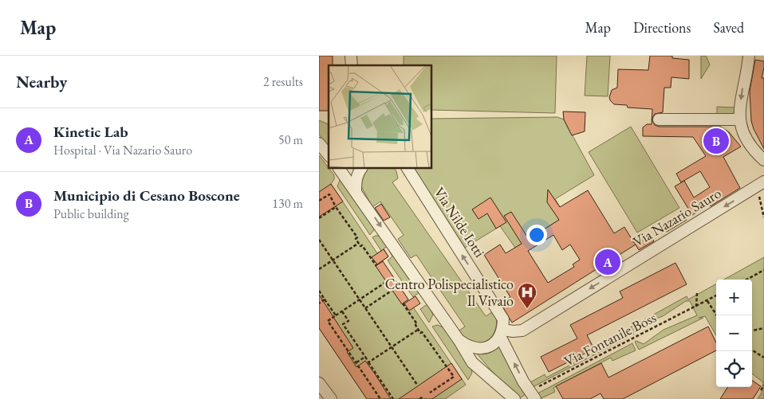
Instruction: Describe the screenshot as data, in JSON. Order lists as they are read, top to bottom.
{
  "streets": {
    "street": ["Via Nazario Sauro", "Via Nilde Iotti"],
    "path": ["Via Fontanile Boss"]
  },
  "crossings": [
    ["Via Nazario Sauro", "Via Nilde Iotti"],
    ["Via Nilde Iotti", "Via Fontanile Boss"]
  ],
  "one_way": ["Via Nazario Sauro"],
  "places": {
    "hospital": ["Centro Polispecialistico Il Vivaio"]
  },
  "page": {
    "header": "Map",
    "nav": ["Map", "Directions", "Saved"],
    "heading": ["Nearby", "2 results"],
    "list": [
      {
        "mark": "A",
        "name": "Kinetic Lab",
        "note": "Hospital · Via Nazario Sauro",
        "value": "50 m"
      },
      {
        "mark": "B",
        "name": "Municipio di Cesano Boscone",
        "note": "Public building",
        "value": "130 m"
      }
    ],
    "pins": ["B", "A"],
    "map_buttons": ["+", "−"]
  }
}
